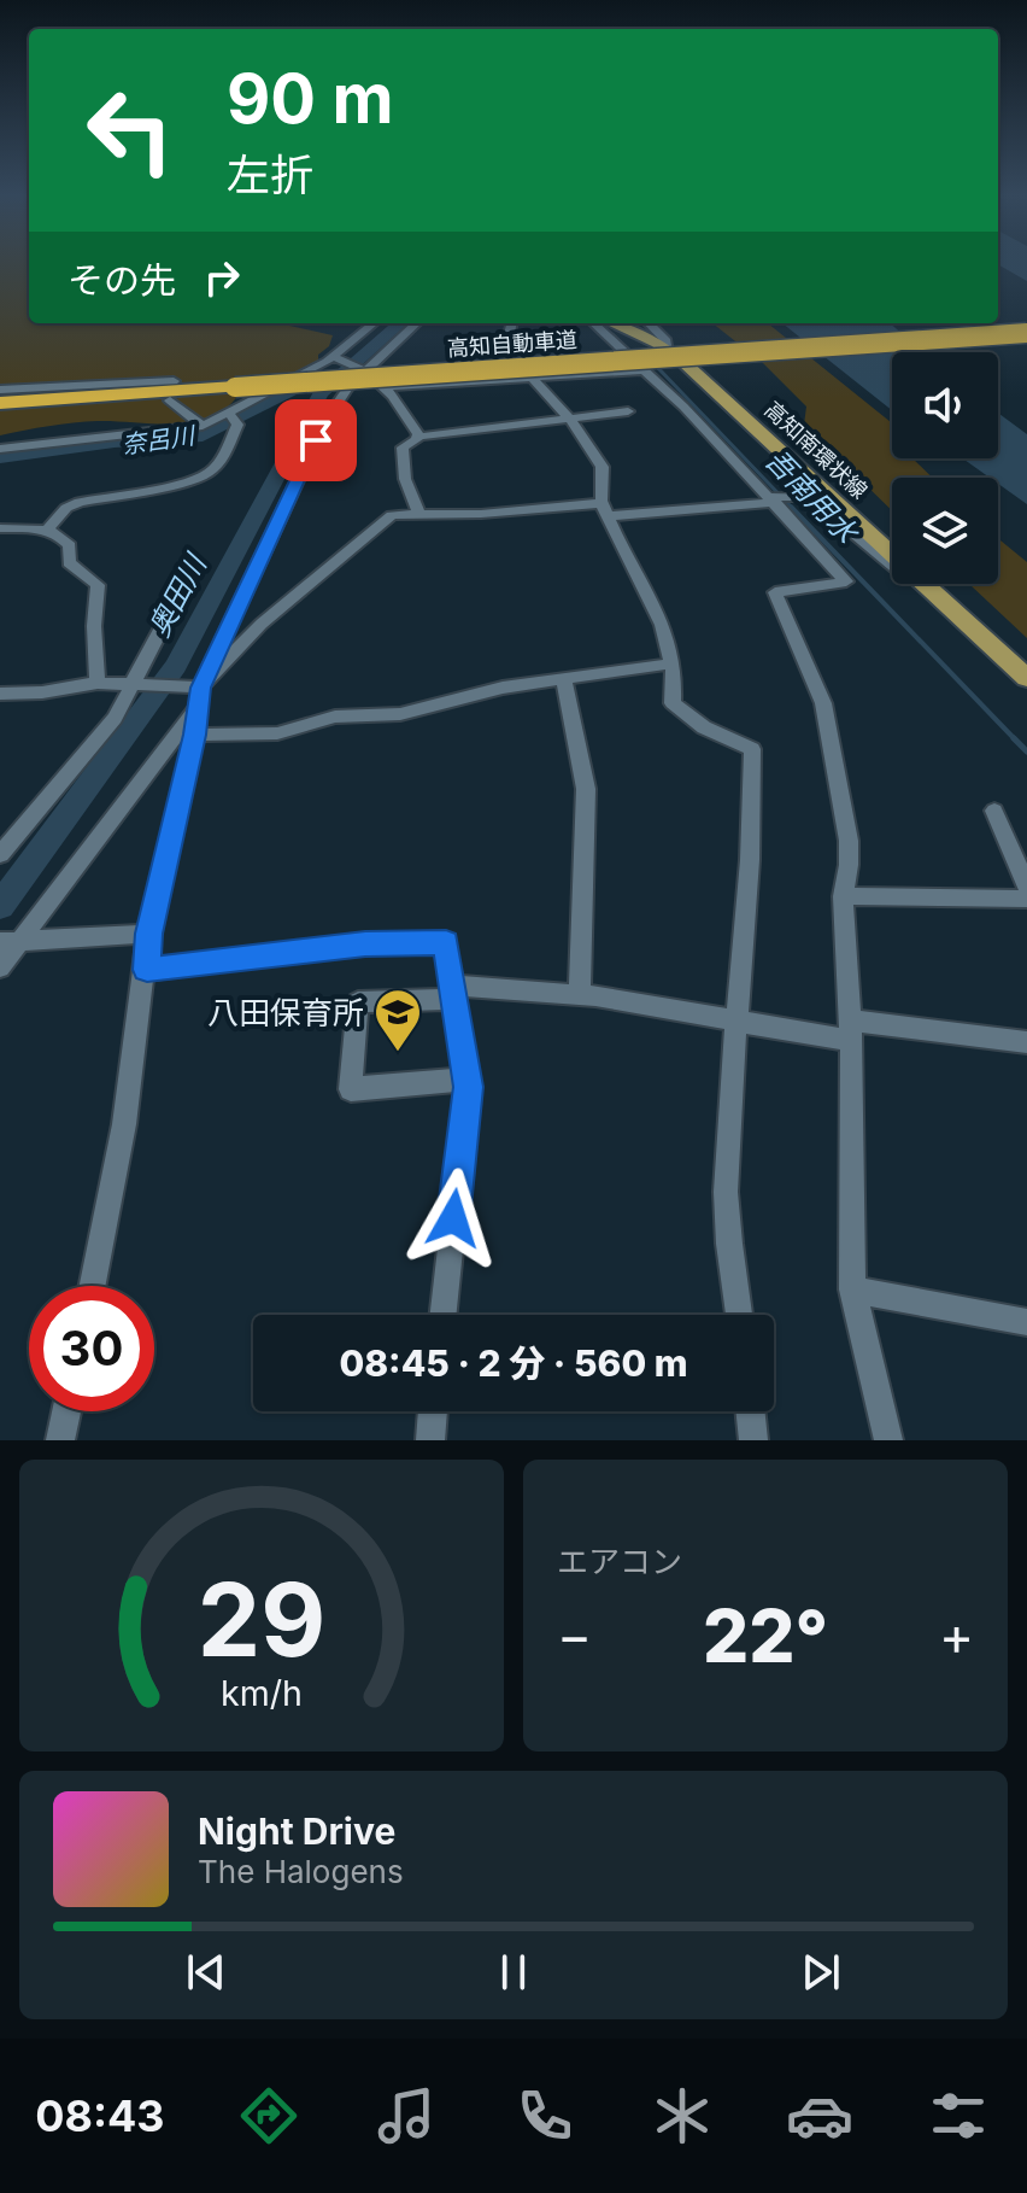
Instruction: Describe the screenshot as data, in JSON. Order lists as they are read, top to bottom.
{
  "streets": {
    "highway": ["高知自動車道"],
    "main road": ["高知南環状線"]
  },
  "water": ["奈呂川", "吾南用水", "奥田川"],
  "places": {
    "school or university": ["八田保育所"]
  },
  "page": {
    "turn": ["90 m", "左折"],
    "then": "その先",
    "limit": "30",
    "trip": "08:45 · 2 分 · 560 m",
    "tile": "エアコン",
    "heat": ["−", "22°", "+"],
    "song": ["Night Drive", "The Halogens"],
    "tabs": "08:43",
    "gauge": ["29", "km/h"]
  }
}
